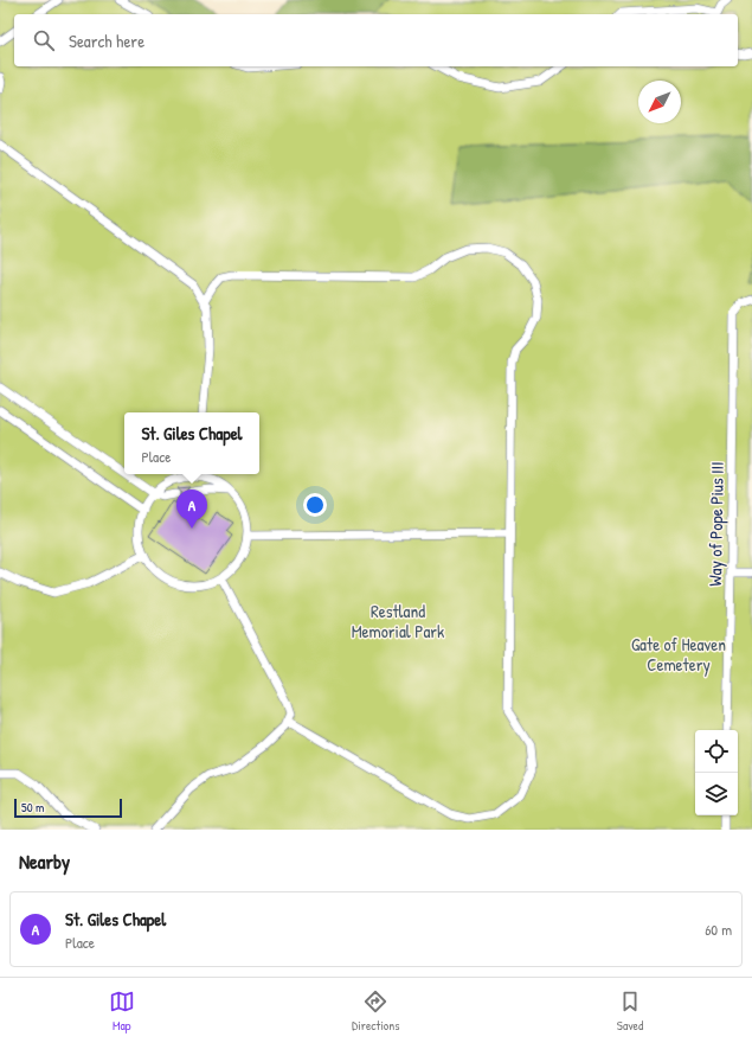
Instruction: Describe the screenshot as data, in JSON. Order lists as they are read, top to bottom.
{
  "streets": {
    "lane": ["Way of Pope Pius III"]
  },
  "parks": ["Restland Memorial Park", "Gate of Heaven Cemetery"],
  "scale_bar": "50 m",
  "north": "bottom left",
  "page": {
    "search": "Search here",
    "popup": ["St. Giles Chapel", "Place"],
    "pins": "A",
    "scale": "50 m",
    "heading": "Nearby",
    "list": [
      {
        "mark": "A",
        "name": "St. Giles Chapel",
        "note": "Place",
        "value": "60 m"
      }
    ],
    "nav": ["Map", "Directions", "Saved"]
  }
}
